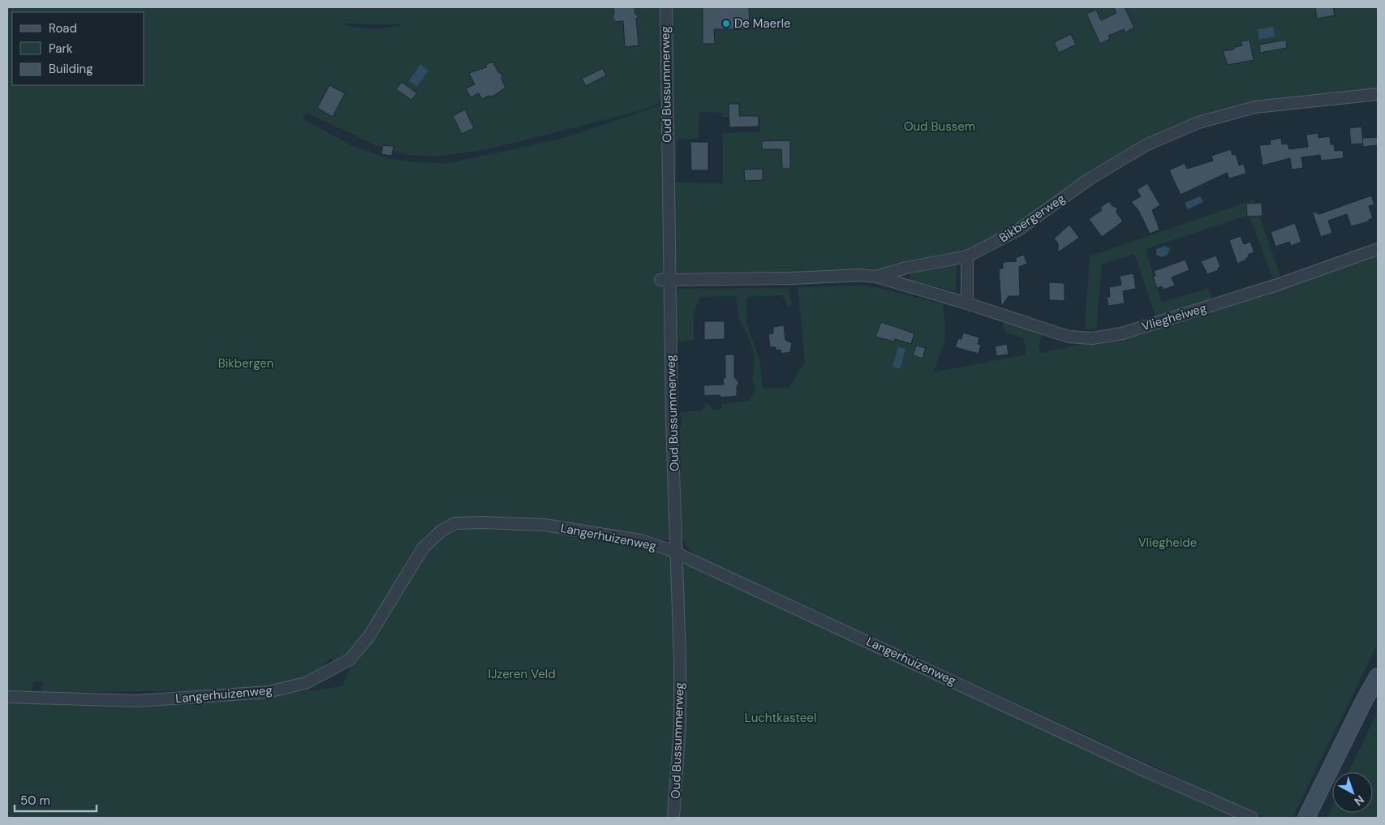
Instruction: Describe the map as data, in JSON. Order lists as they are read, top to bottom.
{
  "streets": {
    "street": [
      "Oud Bussummerweg",
      "Bikbergerweg",
      "Vliegheiweg",
      "Langerhuizenweg"
    ]
  },
  "crossings": [
    ["Oud Bussummerweg", "Bikbergerweg"],
    ["Oud Bussummerweg", "Langerhuizenweg"],
    ["Bikbergerweg", "Vliegheiweg"]
  ],
  "parks": [
    "Oud Bussem",
    "Bikbergen",
    "Vliegheide",
    "IJzeren Veld",
    "Luchtkasteel"
  ],
  "places": ["De Maerle"],
  "legend": ["Road", "Park", "Building"],
  "scale_bar": "50 m",
  "north": "bottom right"
}
